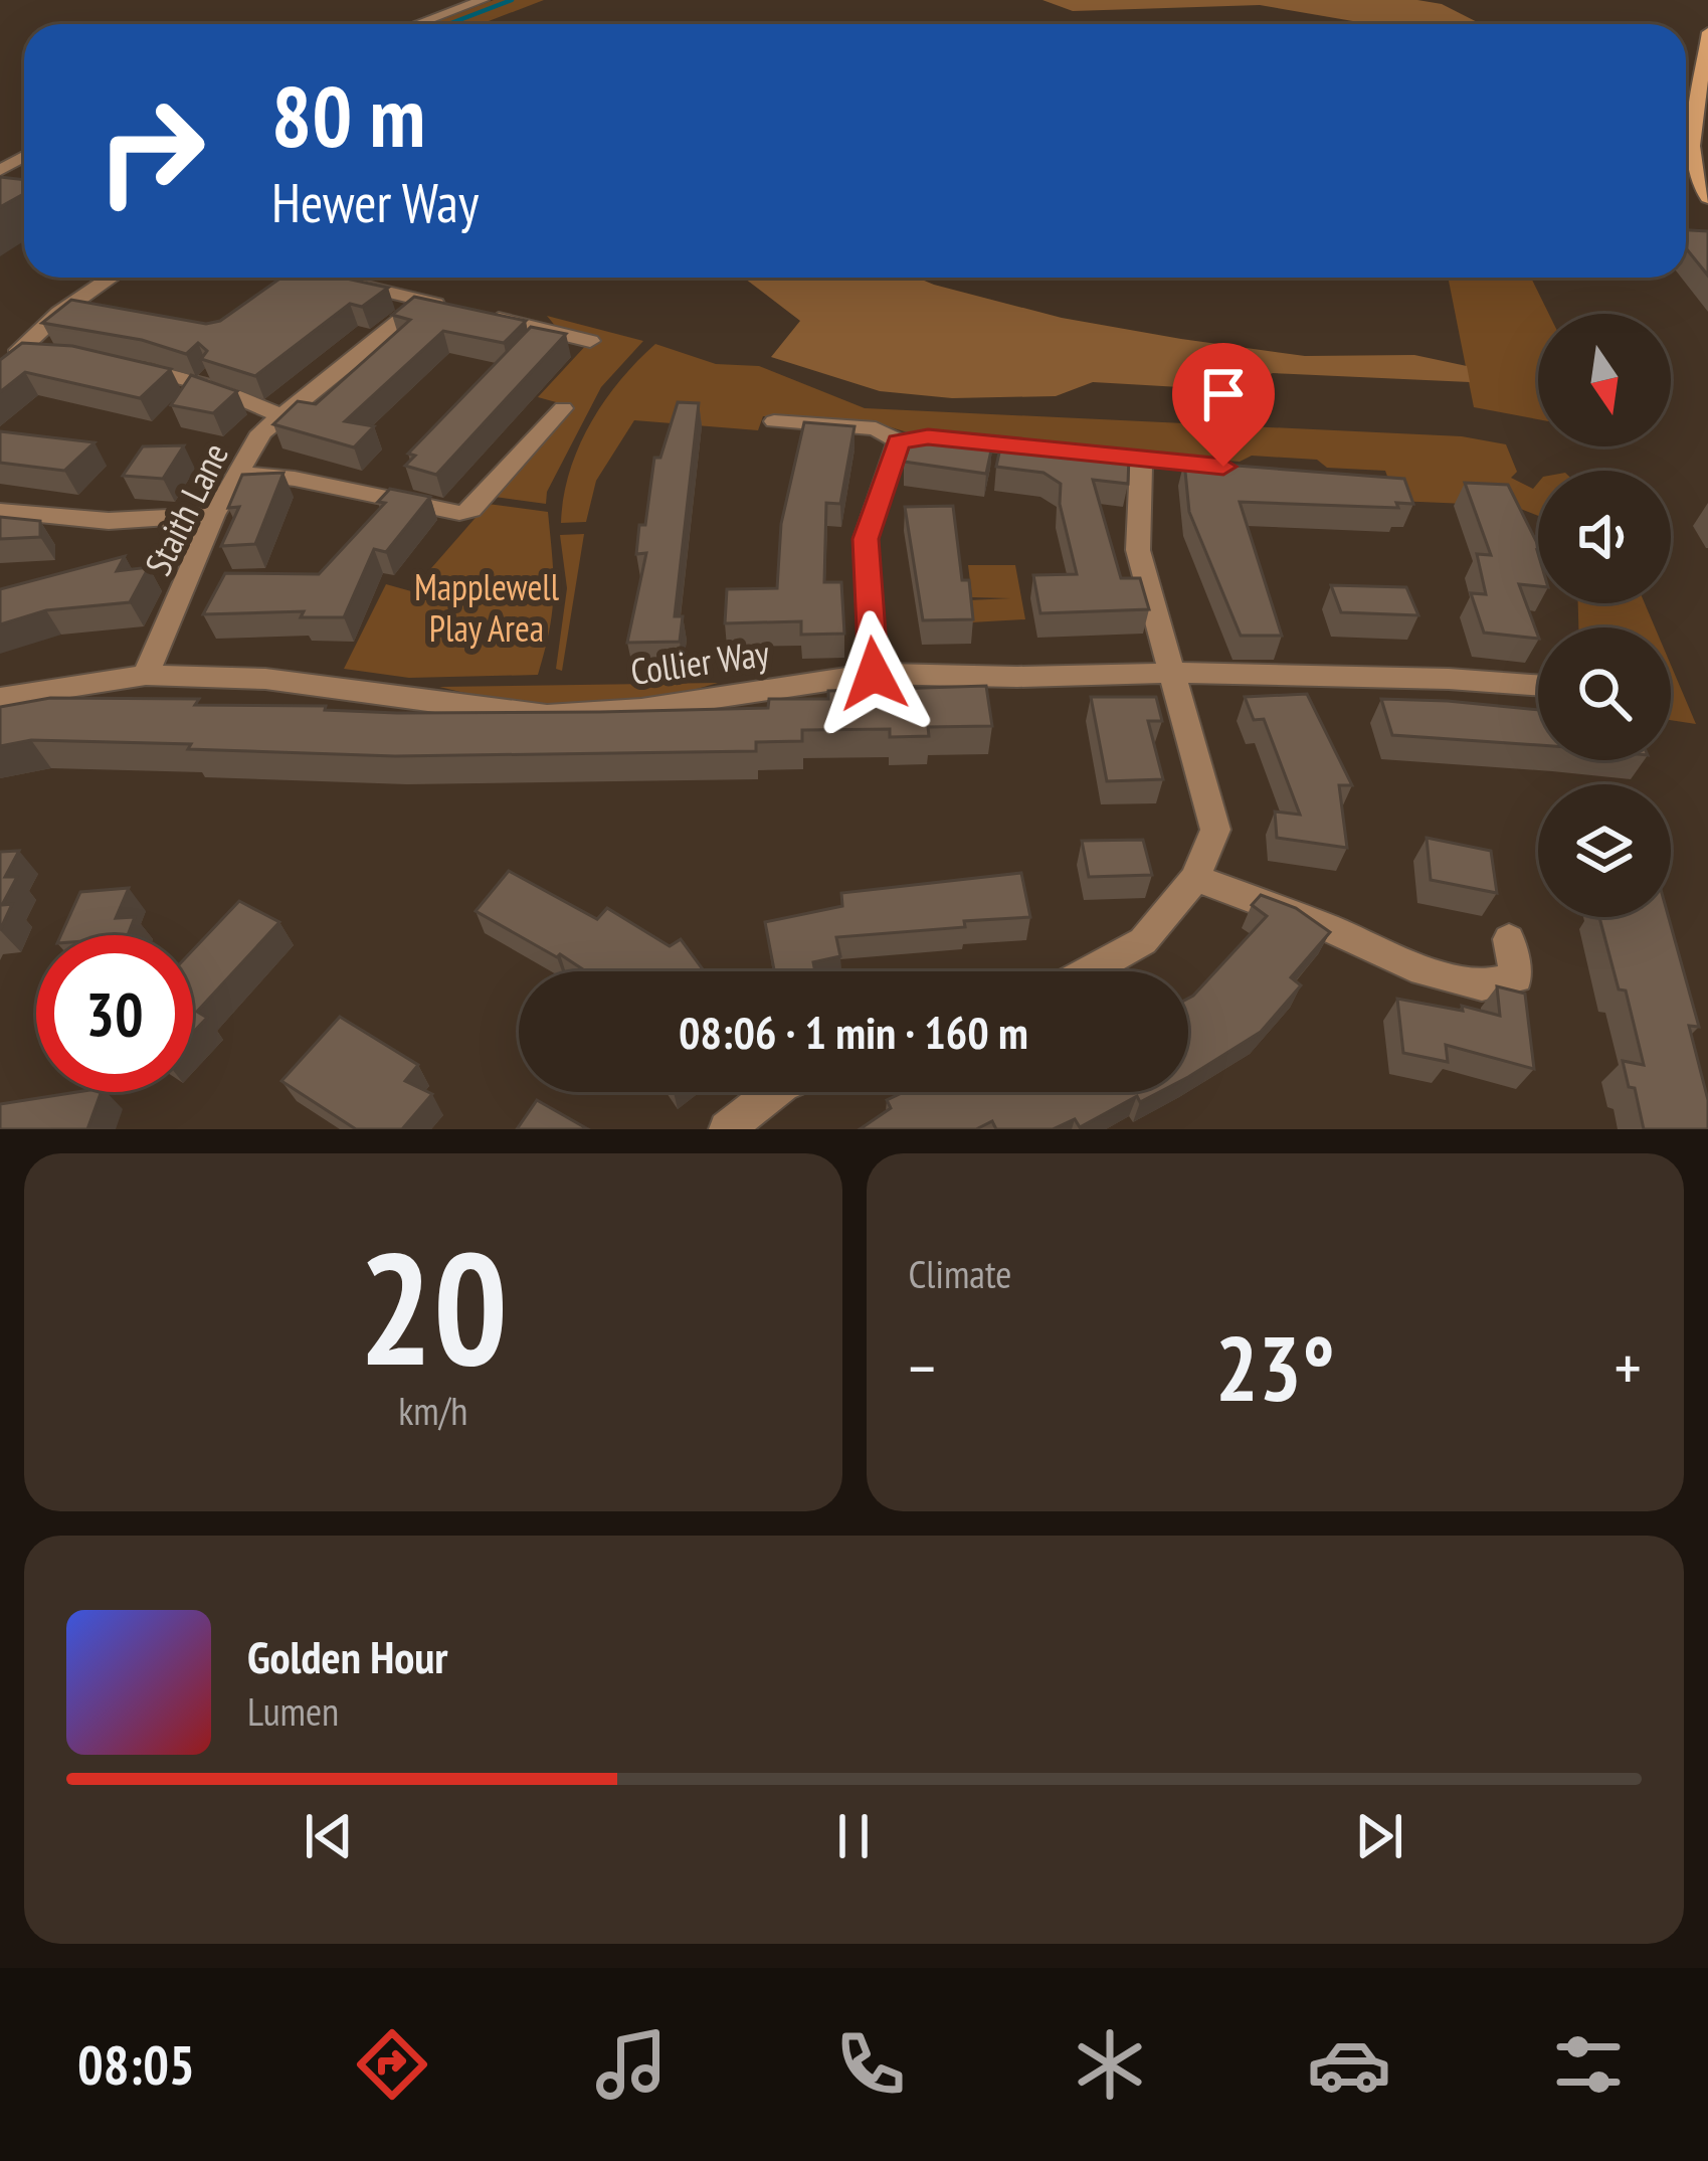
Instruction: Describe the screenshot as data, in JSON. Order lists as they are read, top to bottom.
{
  "streets": {
    "street": ["Staith Lane", "Collier Way"]
  },
  "crossings": [
    ["Staith Lane", "Collier Way"]
  ],
  "parks": ["Mapplewell Play Area"],
  "north": "bottom",
  "page": {
    "turn": ["80 m", "Hewer Way"],
    "limit": "30",
    "trip": "08:06 · 1 min · 160 m",
    "tile": [
      ["20", "km/h"],
      "Climate"
    ],
    "heat": ["−", "23°", "+"],
    "song": ["Golden Hour", "Lumen"],
    "tabs": "08:05"
  }
}
